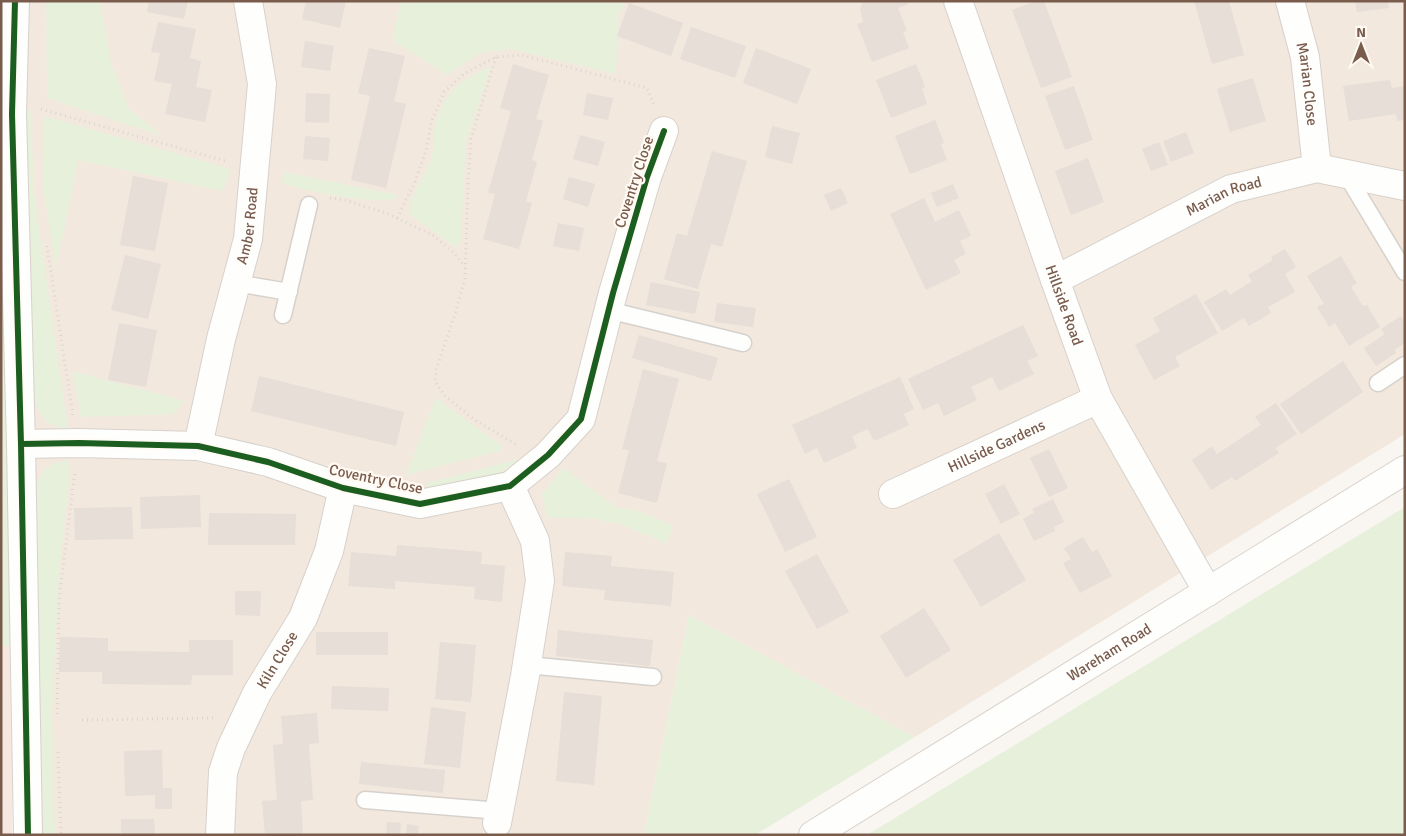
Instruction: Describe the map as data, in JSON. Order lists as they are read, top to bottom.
{
  "streets": {
    "street": [
      "Marian Close",
      "Coventry Close",
      "Marian Road",
      "Amber Road",
      "Hillside Road",
      "Hillside Gardens",
      "Wareham Road",
      "Kiln Close"
    ]
  },
  "crossings": [
    ["Marian Close", "Marian Road"],
    ["Coventry Close", "Amber Road"],
    ["Coventry Close", "Kiln Close"],
    ["Marian Road", "Hillside Road"],
    ["Hillside Road", "Hillside Gardens"],
    ["Hillside Road", "Wareham Road"]
  ],
  "north": "top"
}
